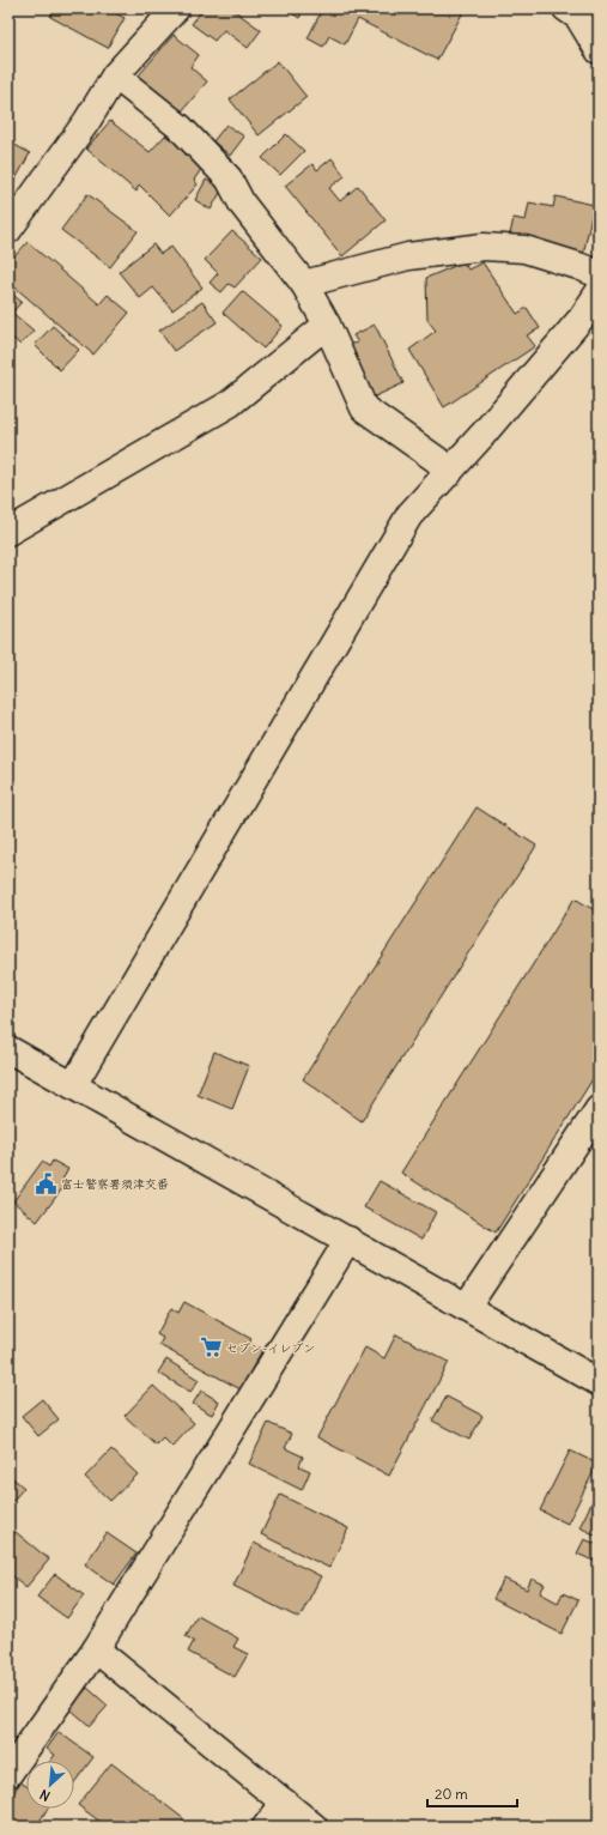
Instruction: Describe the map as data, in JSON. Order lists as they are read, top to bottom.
{
  "places": {
    "public building": ["富士警察署須津交番"],
    "supermarket": ["セブン-イレブン"]
  },
  "scale_bar": "20 m",
  "north": "bottom left"
}
